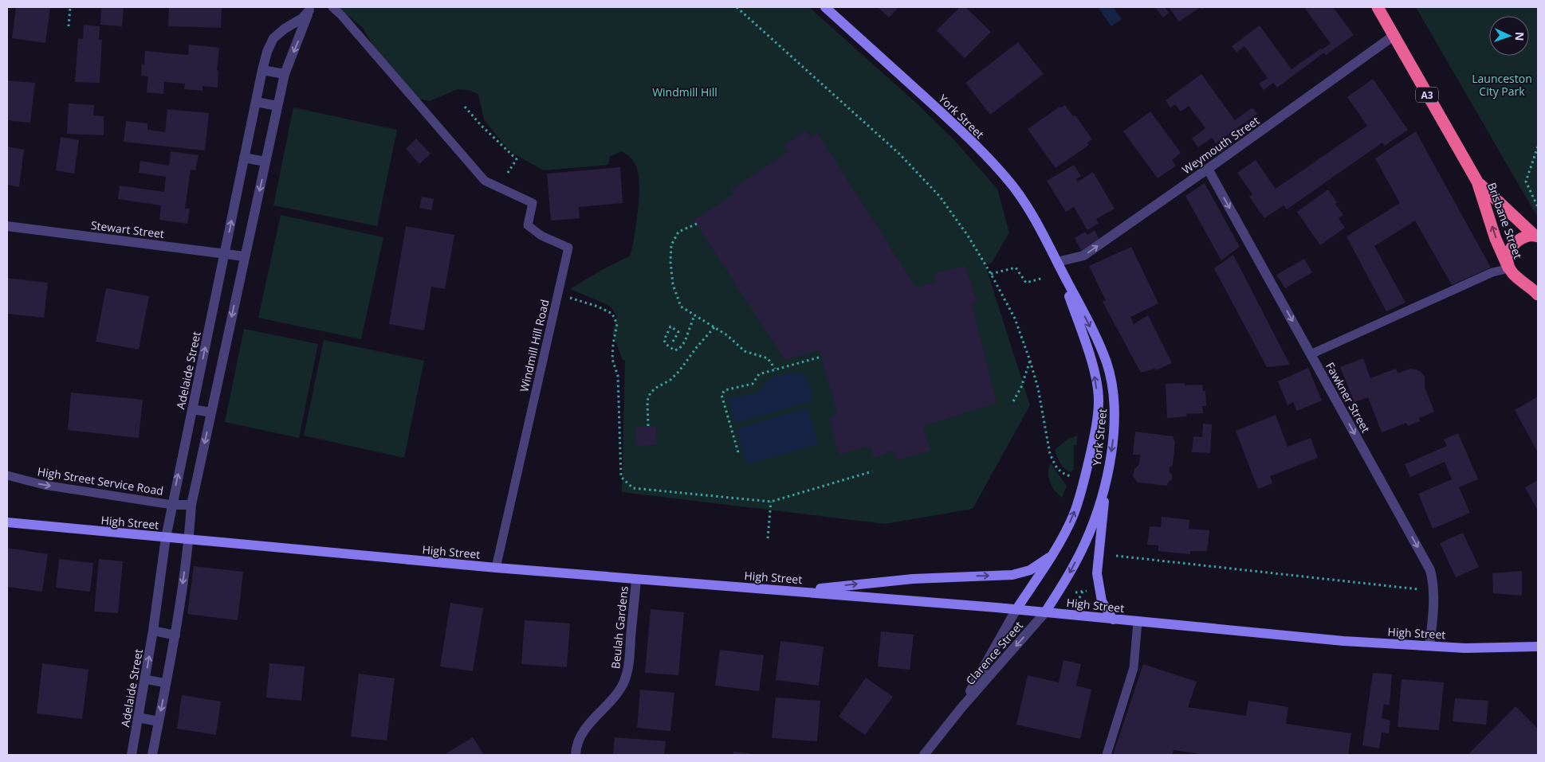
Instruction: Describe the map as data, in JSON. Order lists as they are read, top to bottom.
{
  "streets": {
    "highway": ["A3", "Brisbane Street"],
    "main road": ["York Street", "High Street"],
    "street": [
      "Weymouth Street",
      "Stewart Street",
      "Adelaide Street",
      "Fawkner Street",
      "High Street Service Road",
      "Beulah Gardens",
      "Clarence Street"
    ],
    "lane": ["Windmill Hill Road"]
  },
  "crossings": [
    ["A3", "Brisbane Street"],
    ["York Street", "Weymouth Street"],
    ["York Street", "High Street"],
    ["York Street", "Clarence Street"],
    ["Weymouth Street", "Brisbane Street"],
    ["Weymouth Street", "Fawkner Street"],
    ["Stewart Street", "Adelaide Street"],
    ["Windmill Hill Road", "High Street"],
    ["Adelaide Street", "High Street Service Road"],
    ["Adelaide Street", "High Street"],
    ["Fawkner Street", "High Street"],
    ["High Street", "Beulah Gardens"],
    ["High Street", "Clarence Street"]
  ],
  "one_way": ["Weymouth Street", "Fawkner Street", "High Street Service Road"],
  "parks": ["Launceston City Park", "Windmill Hill"],
  "north": "right"
}
